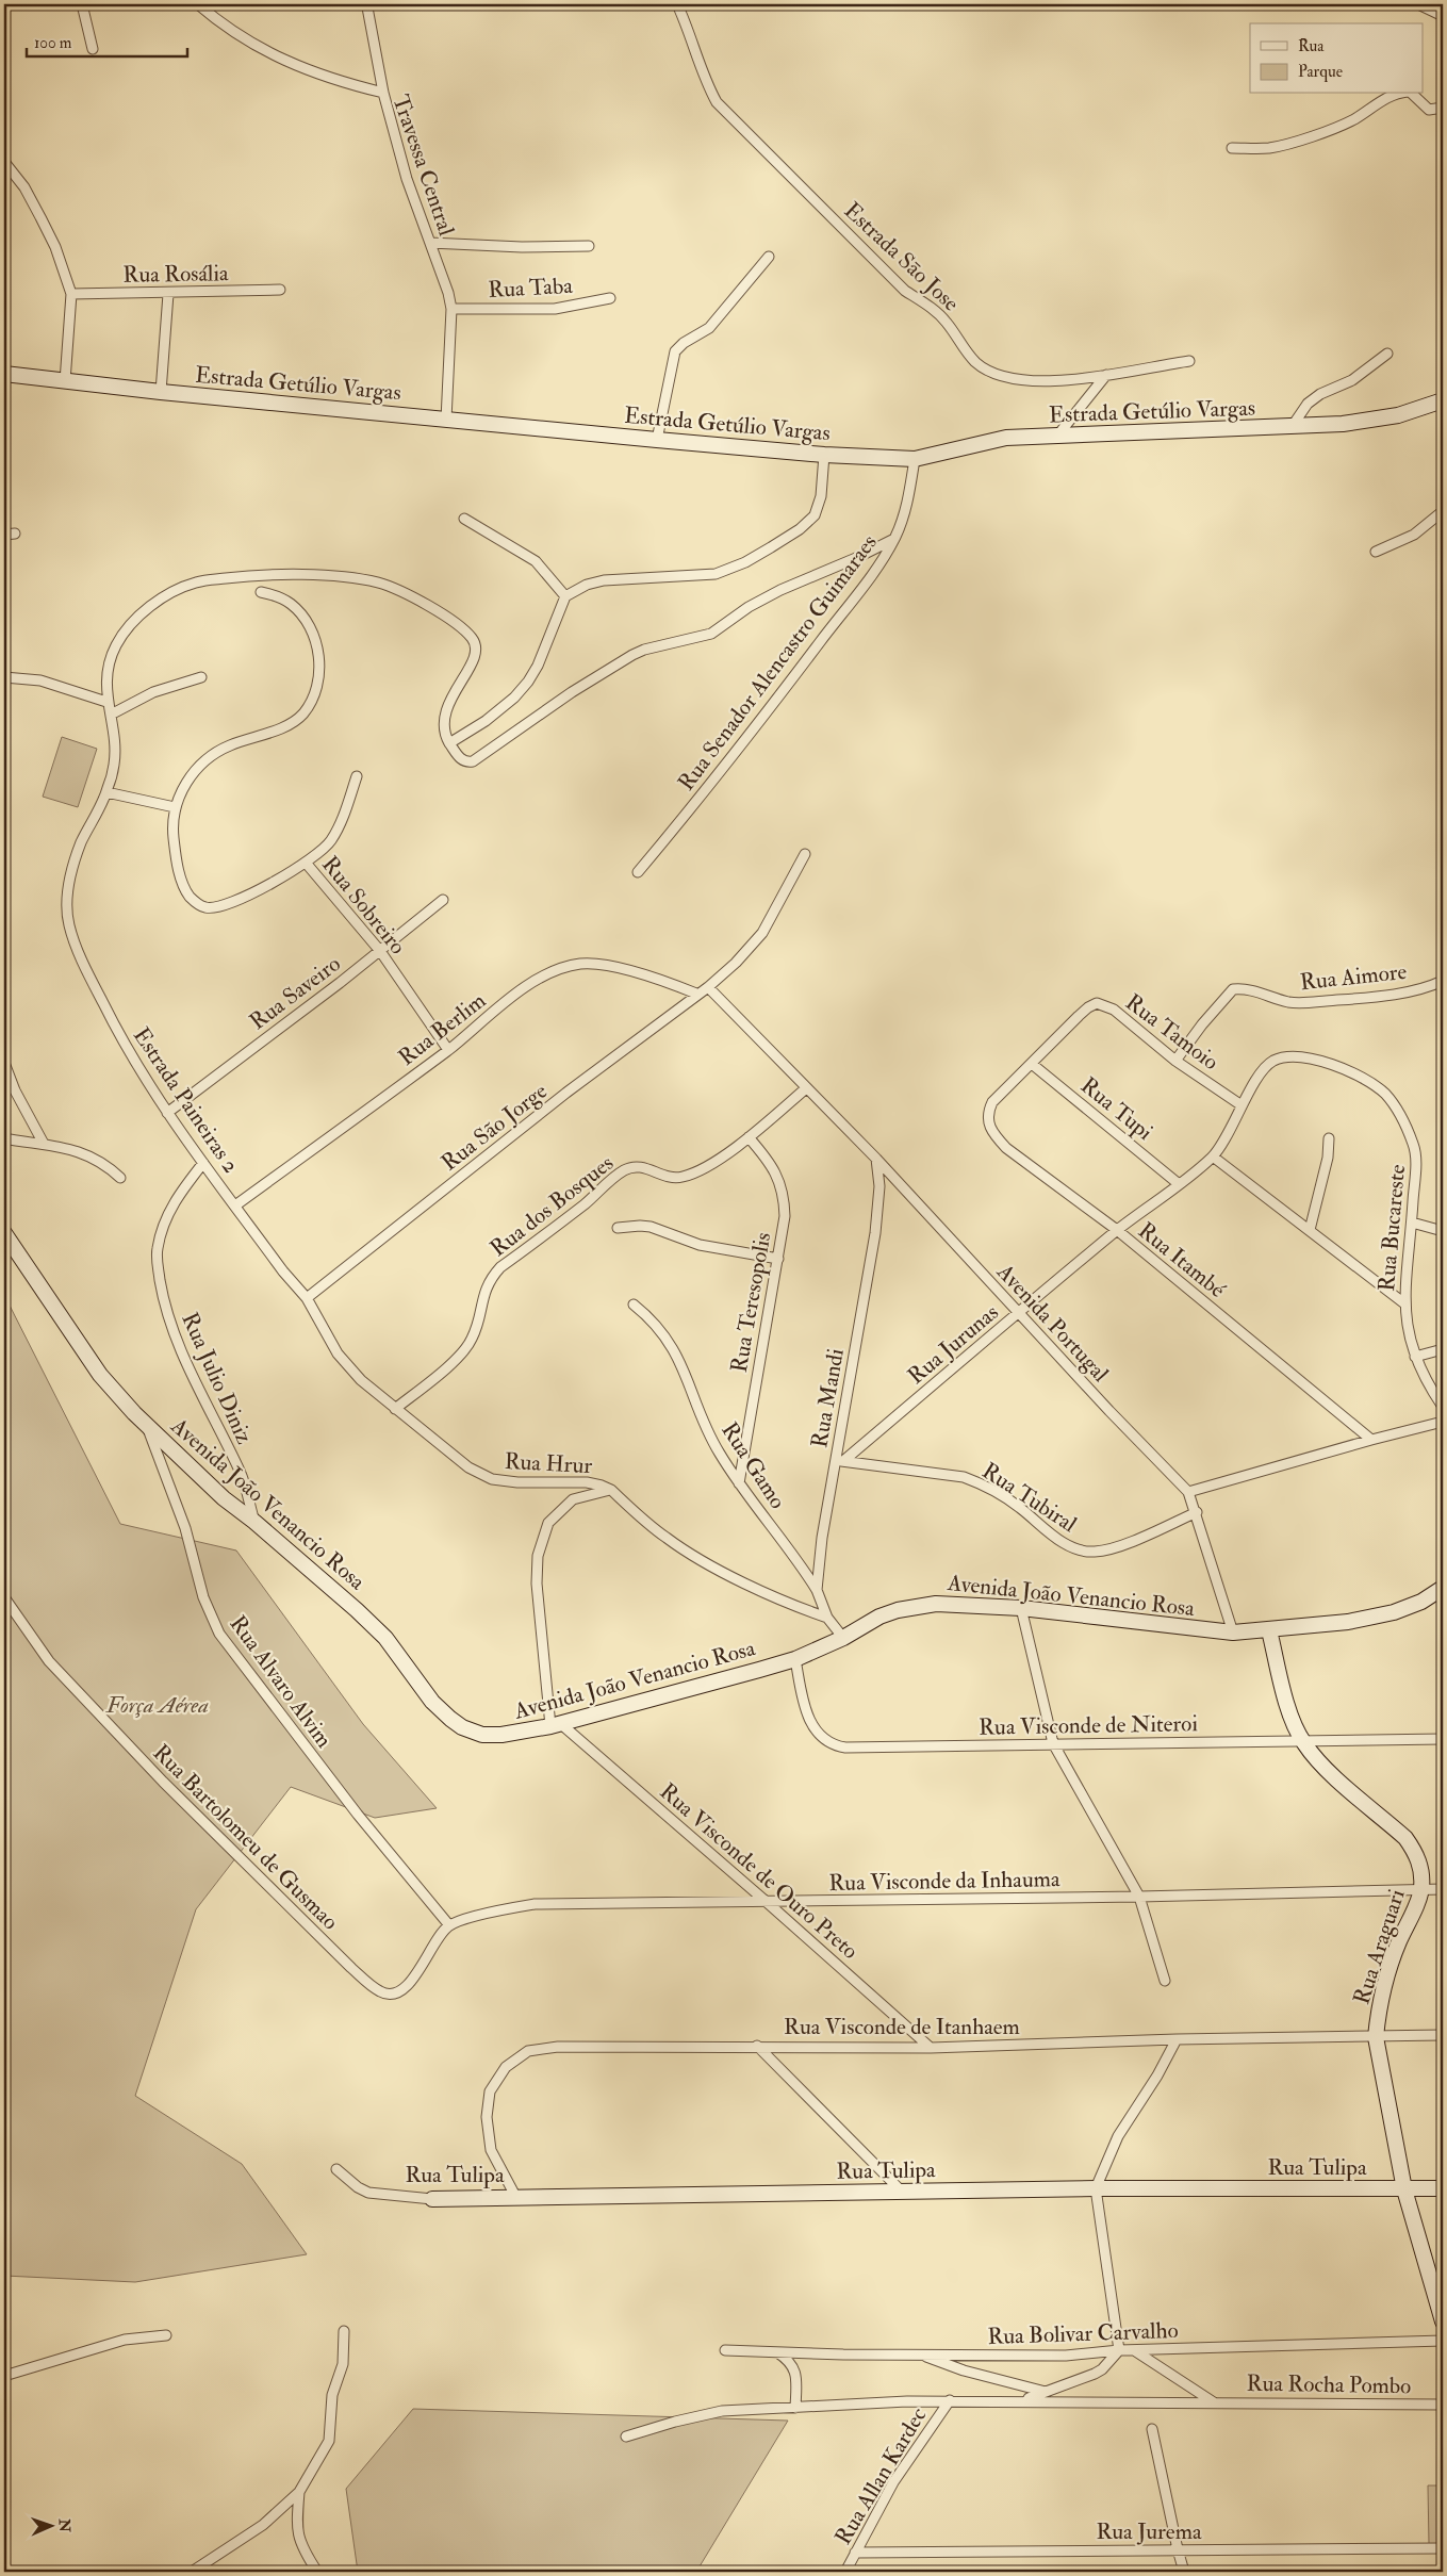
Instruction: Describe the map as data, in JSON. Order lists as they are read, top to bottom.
{
  "streets": {
    "main road": [
      "Estrada Getúlio Vargas",
      "Avenida João Venancio Rosa",
      "Rua Araguari",
      "Rua Tulipa"
    ],
    "street": [
      "Travessa Central",
      "Estrada Sāo Jose",
      "Rua Rosália",
      "Rua Taba",
      "Rua Senador Alencastro Guimaraes",
      "Rua Sobreiro",
      "Rua Aimore",
      "Rua Saveiro",
      "Rua Berlim",
      "Rua Tamoio",
      "Estrada Paineiras 2",
      "Rua Tupi",
      "Rua São Jorge",
      "Rua dos Bosques",
      "Rua Bucareste",
      "Rua Itambé",
      "Rua Teresopolis",
      "Avenida Portugal",
      "Rua Jurunas",
      "Rua Julio Diniz",
      "Rua Mandi",
      "Rua Hrur",
      "Rua Gamo",
      "Rua Tubiral",
      "Rua Alvaro Alvim",
      "Rua Visconde de Niteroi",
      "Rua Bartolomeu de Gusmao",
      "Rua Visconde de Ouro Preto",
      "Rua Visconde da Inhauma",
      "Rua Visconde de Itanhaem",
      "Rua Bolivar Carvalho",
      "Rua Rocha Pombo",
      "Rua Allan Kardec",
      "Rua Jurema"
    ]
  },
  "crossings": [
    ["Travessa Central", "Rua Taba"],
    ["Travessa Central", "Estrada Getúlio Vargas"],
    ["Estrada Getúlio Vargas", "Rua Senador Alencastro Guimaraes"],
    ["Rua Sobreiro", "Rua Saveiro"],
    ["Rua Sobreiro", "Rua Berlim"],
    ["Rua Aimore", "Rua Tamoio"],
    ["Rua Saveiro", "Estrada Paineiras 2"],
    ["Rua Berlim", "Estrada Paineiras 2"],
    ["Rua Berlim", "Rua São Jorge"],
    ["Rua Tamoio", "Rua Tupi"],
    ["Rua Tamoio", "Rua Bucareste"],
    ["Rua Tamoio", "Rua Itambé"],
    ["Estrada Paineiras 2", "Rua São Jorge"],
    ["Estrada Paineiras 2", "Rua Julio Diniz"],
    ["Estrada Paineiras 2", "Rua Hrur"],
    ["Rua Tupi", "Rua Itambé"],
    ["Rua Tupi", "Rua Jurunas"],
    ["Rua São Jorge", "Avenida Portugal"],
    ["Rua São Jorge", "Rua Hrur"],
    ["Rua dos Bosques", "Rua Teresopolis"],
    ["Rua dos Bosques", "Avenida Portugal"],
    ["Rua dos Bosques", "Rua Hrur"],
    ["Rua Bucareste", "Rua Jurunas"],
    ["Rua Itambé", "Rua Jurunas"],
    ["Rua Teresopolis", "Rua Gamo"],
    ["Avenida Portugal", "Rua Jurunas"],
    ["Avenida Portugal", "Rua Mandi"],
    ["Rua Jurunas", "Rua Mandi"],
    ["Rua Jurunas", "Rua Tubiral"],
    ["Rua Julio Diniz", "Avenida João Venancio Rosa"],
    ["Rua Mandi", "Rua Hrur"],
    ["Rua Mandi", "Rua Gamo"],
    ["Rua Mandi", "Rua Tubiral"],
    ["Rua Mandi", "Avenida João Venancio Rosa"],
    ["Avenida João Venancio Rosa", "Rua Alvaro Alvim"],
    ["Avenida João Venancio Rosa", "Rua Visconde de Niteroi"],
    ["Avenida João Venancio Rosa", "Rua Visconde de Ouro Preto"],
    ["Avenida João Venancio Rosa", "Rua Araguari"],
    ["Rua Alvaro Alvim", "Rua Bartolomeu de Gusmao"],
    ["Rua Alvaro Alvim", "Rua Visconde da Inhauma"],
    ["Rua Visconde de Niteroi", "Rua Araguari"],
    ["Rua Bartolomeu de Gusmao", "Rua Visconde da Inhauma"],
    ["Rua Visconde de Ouro Preto", "Rua Visconde da Inhauma"],
    ["Rua Visconde de Ouro Preto", "Rua Visconde de Itanhaem"],
    ["Rua Visconde da Inhauma", "Rua Araguari"],
    ["Rua Araguari", "Rua Visconde de Itanhaem"],
    ["Rua Araguari", "Rua Tulipa"],
    ["Rua Visconde de Itanhaem", "Rua Tulipa"],
    ["Rua Rocha Pombo", "Rua Allan Kardec"],
    ["Rua Allan Kardec", "Rua Jurema"]
  ],
  "parks": ["Força Aérea"],
  "legend": ["Rua", "Parque"],
  "scale_bar": "100 m",
  "north": "right"
}
